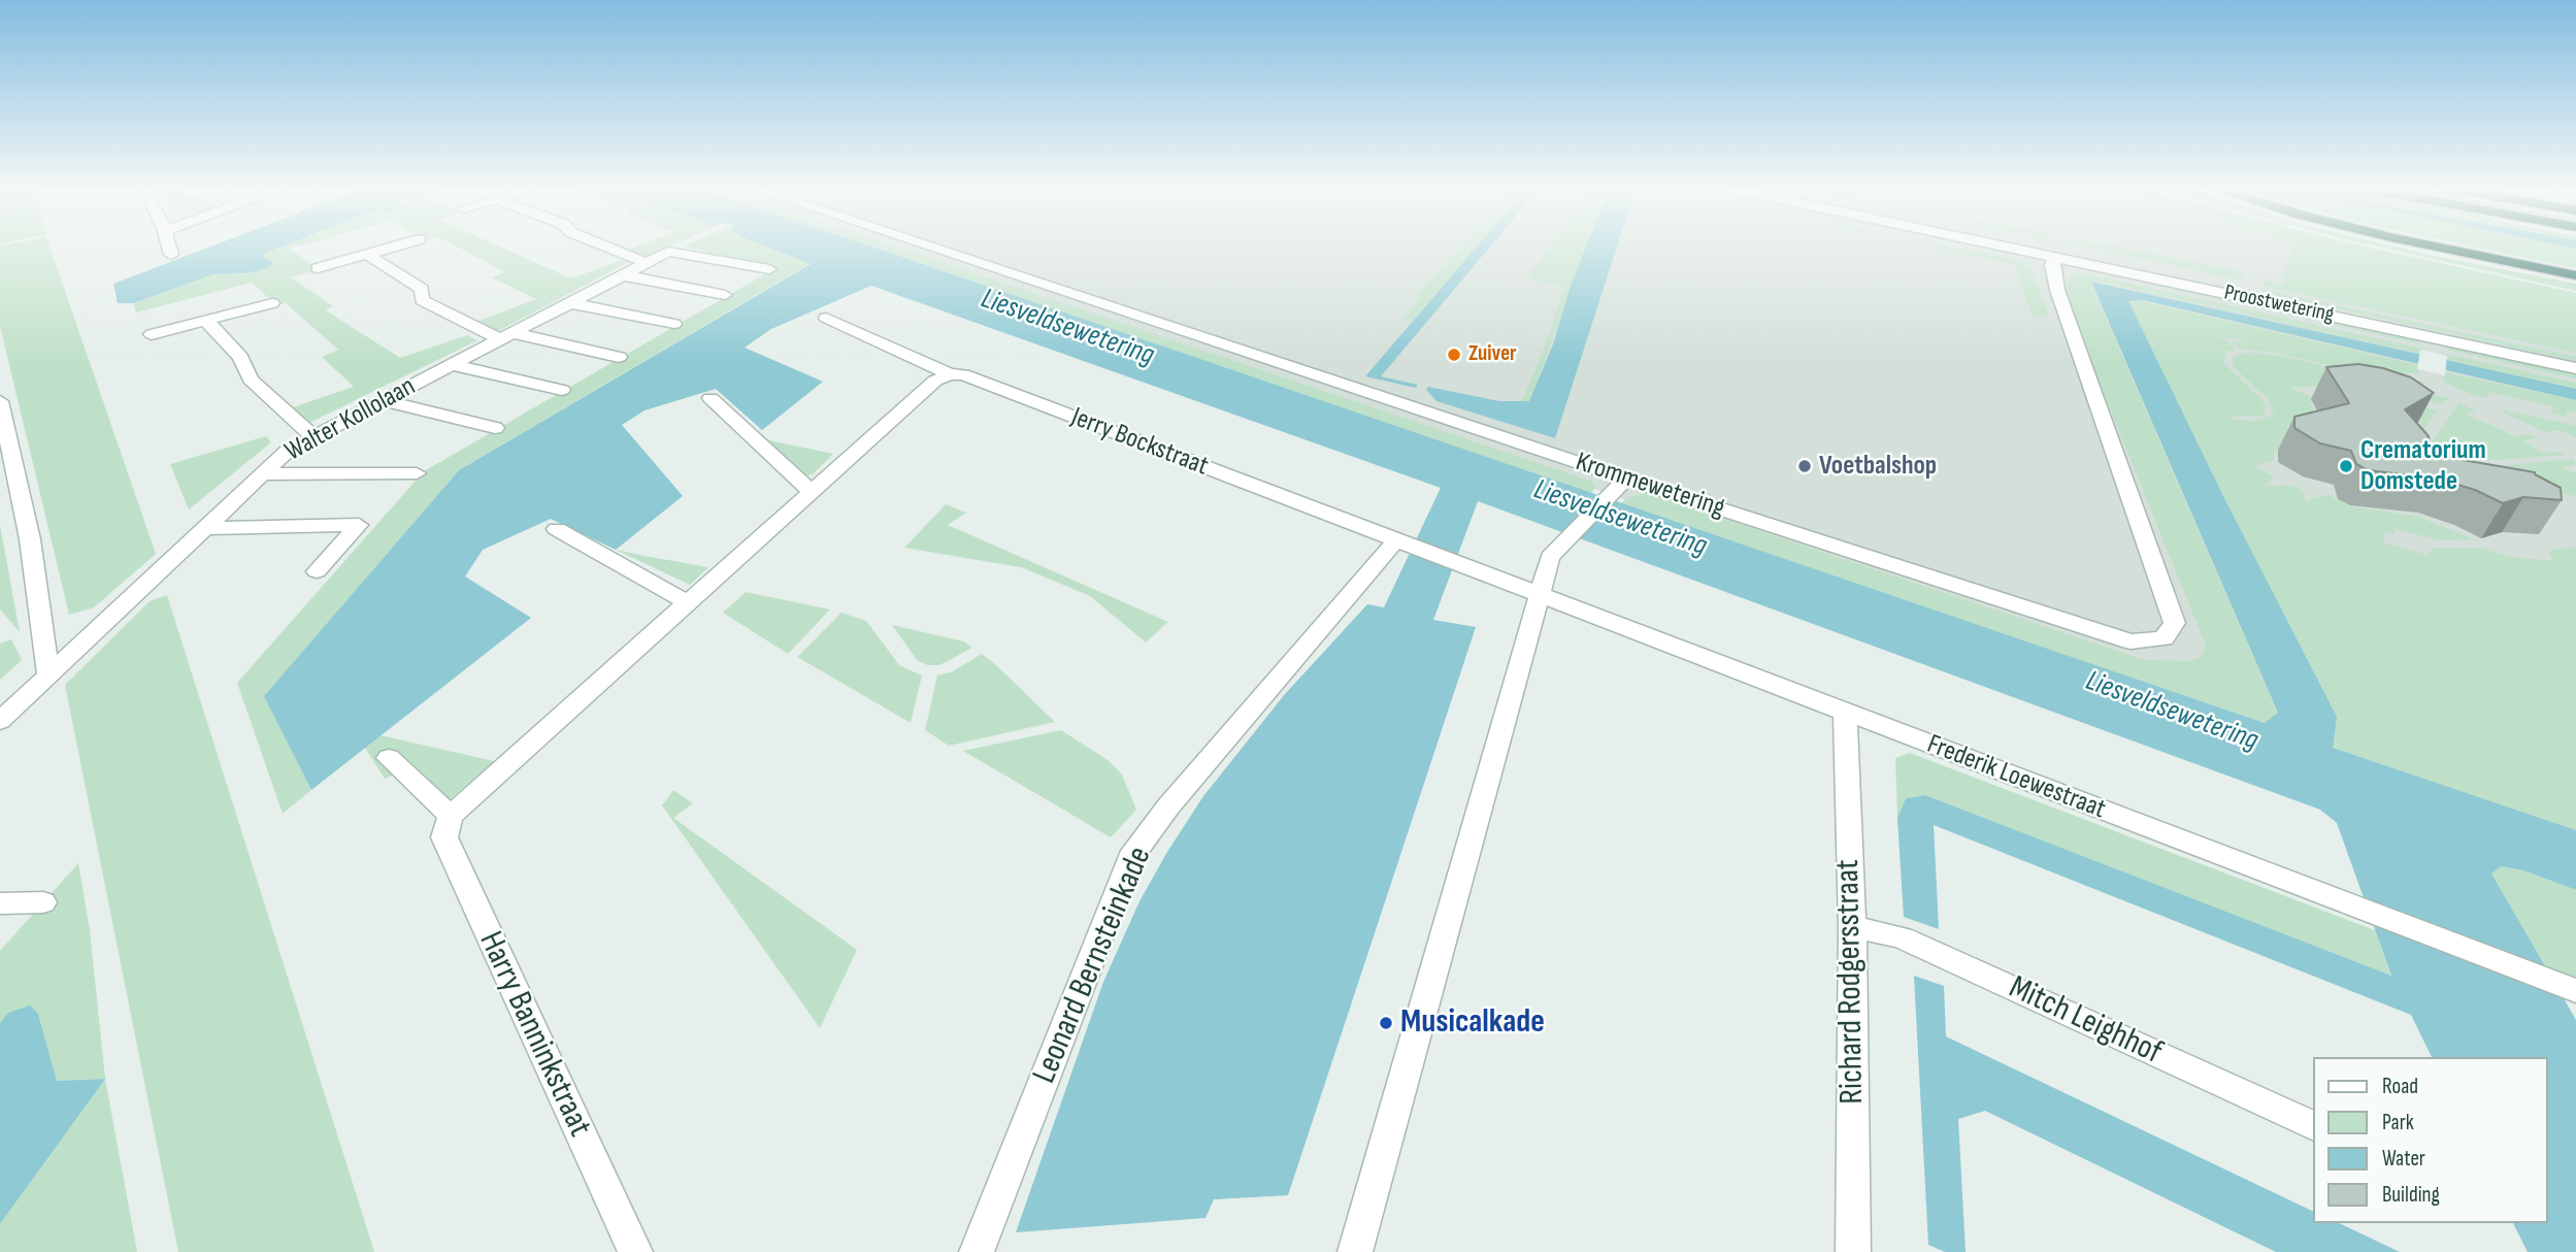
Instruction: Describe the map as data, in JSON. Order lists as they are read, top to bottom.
{
  "streets": {
    "street": [
      "Proostwetering",
      "Walter Kollolaan",
      "Jerry Bockstraat",
      "Krommewetering",
      "Frederik Loewestraat",
      "Leonard Bernsteinkade",
      "Richard Rodgersstraat",
      "Mitch Leighhof",
      "Harry Banninkstraat"
    ]
  },
  "crossings": [
    ["Proostwetering", "Krommewetering"],
    ["Jerry Bockstraat", "Frederik Loewestraat"],
    ["Jerry Bockstraat", "Leonard Bernsteinkade"],
    ["Frederik Loewestraat", "Richard Rodgersstraat"],
    ["Richard Rodgersstraat", "Mitch Leighhof"]
  ],
  "water": ["Liesveldsewetering"],
  "places": [
    "Zuiver",
    "Voetbalshop",
    "Crematorium Domstede",
    "Musicalkade"
  ],
  "legend": [
    "Road",
    "Park",
    "Water",
    "Building"
  ]
}
